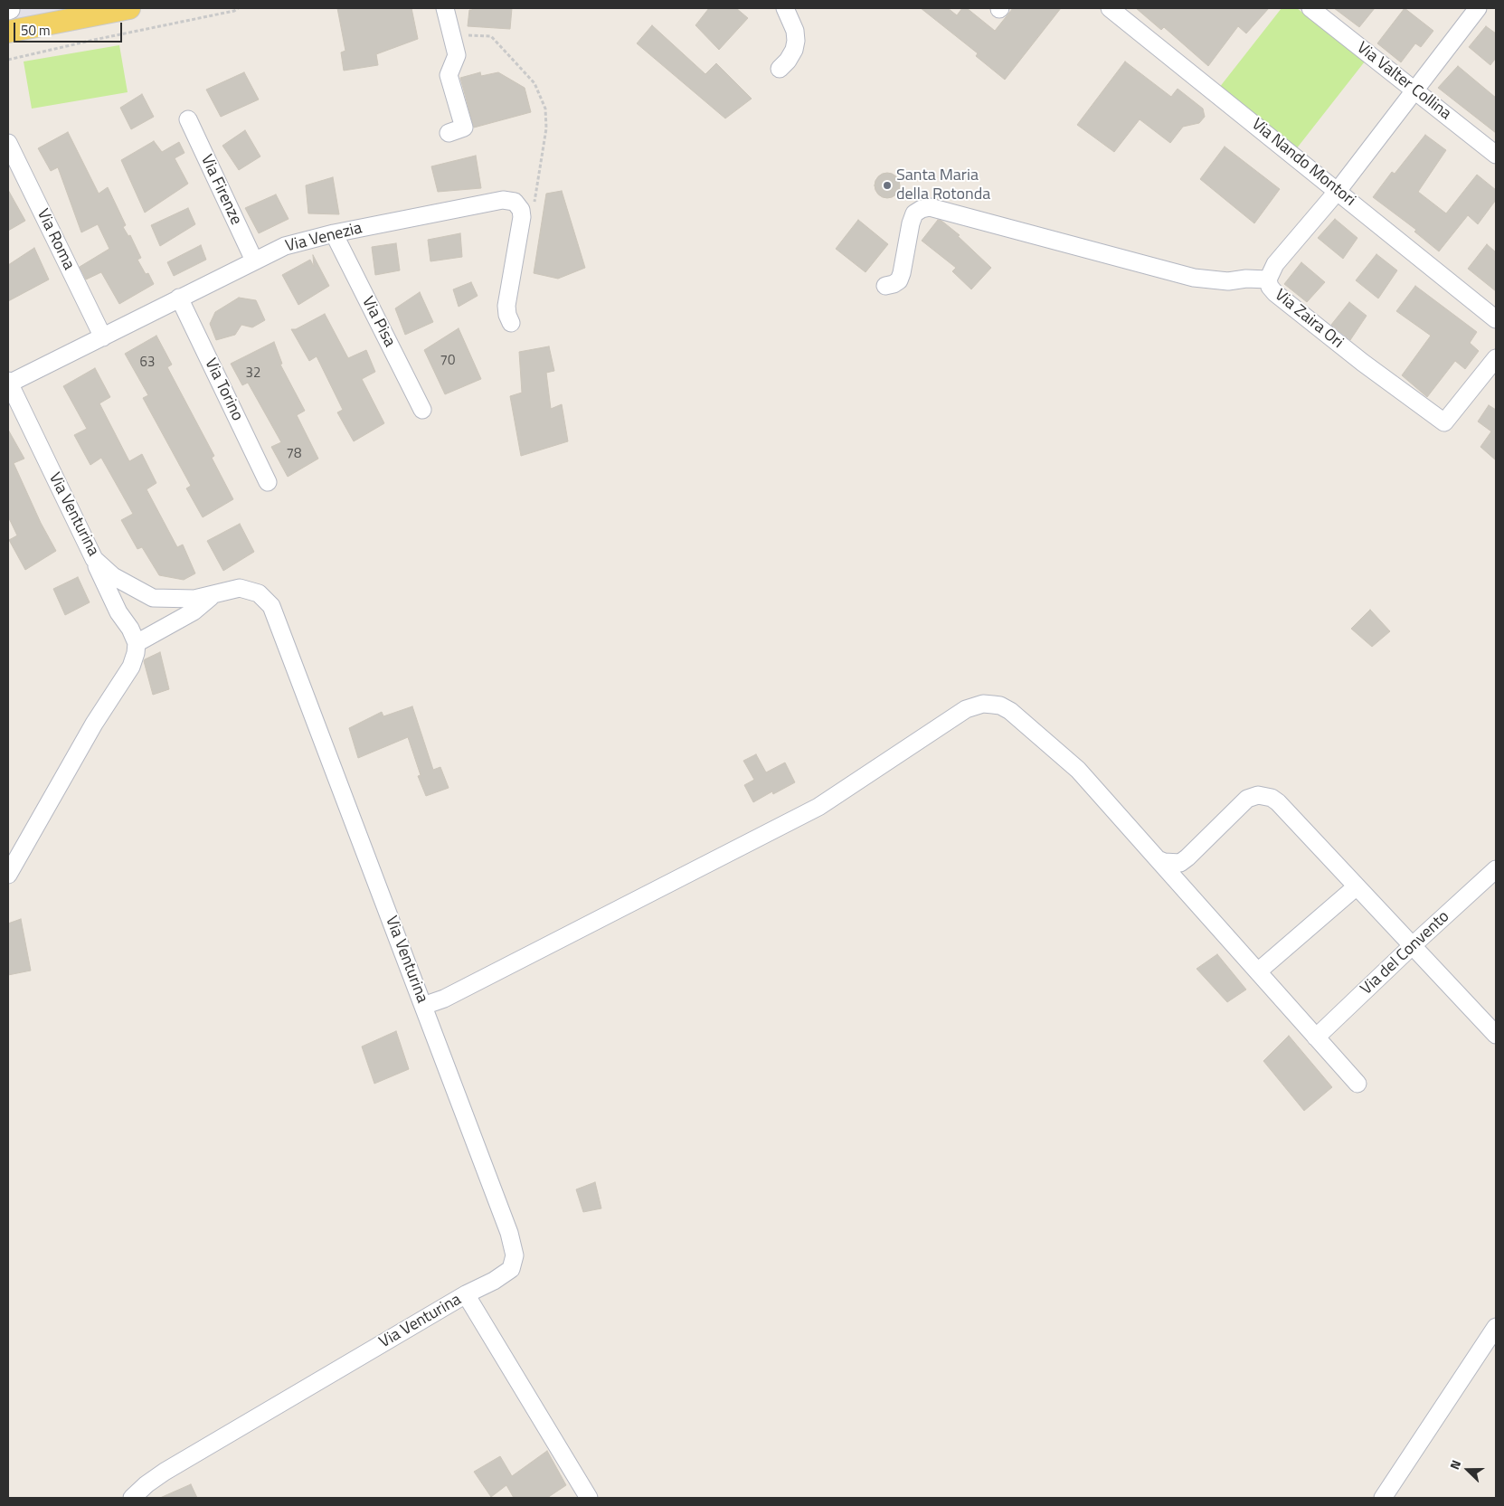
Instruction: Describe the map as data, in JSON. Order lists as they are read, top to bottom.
{
  "streets": {
    "street": [
      "Via Valter Collina",
      "Via Nando Montori",
      "Via Firenze",
      "Via Venezia",
      "Via Roma",
      "Via Zaira Ori",
      "Via Pisa",
      "Via Torino",
      "Via Venturina",
      "Via del Convento"
    ]
  },
  "crossings": [
    ["Via Valter Collina", "Via Zaira Ori"],
    ["Via Nando Montori", "Via Zaira Ori"],
    ["Via Firenze", "Via Venezia"],
    ["Via Venezia", "Via Roma"],
    ["Via Venezia", "Via Pisa"],
    ["Via Venezia", "Via Torino"],
    ["Via Venezia", "Via Venturina"]
  ],
  "places": ["Santa Maria della Rotonda"],
  "house_numbers": [
    "70",
    "63",
    "32",
    "78"
  ],
  "scale_bar": "50 m",
  "north": "left"
}
